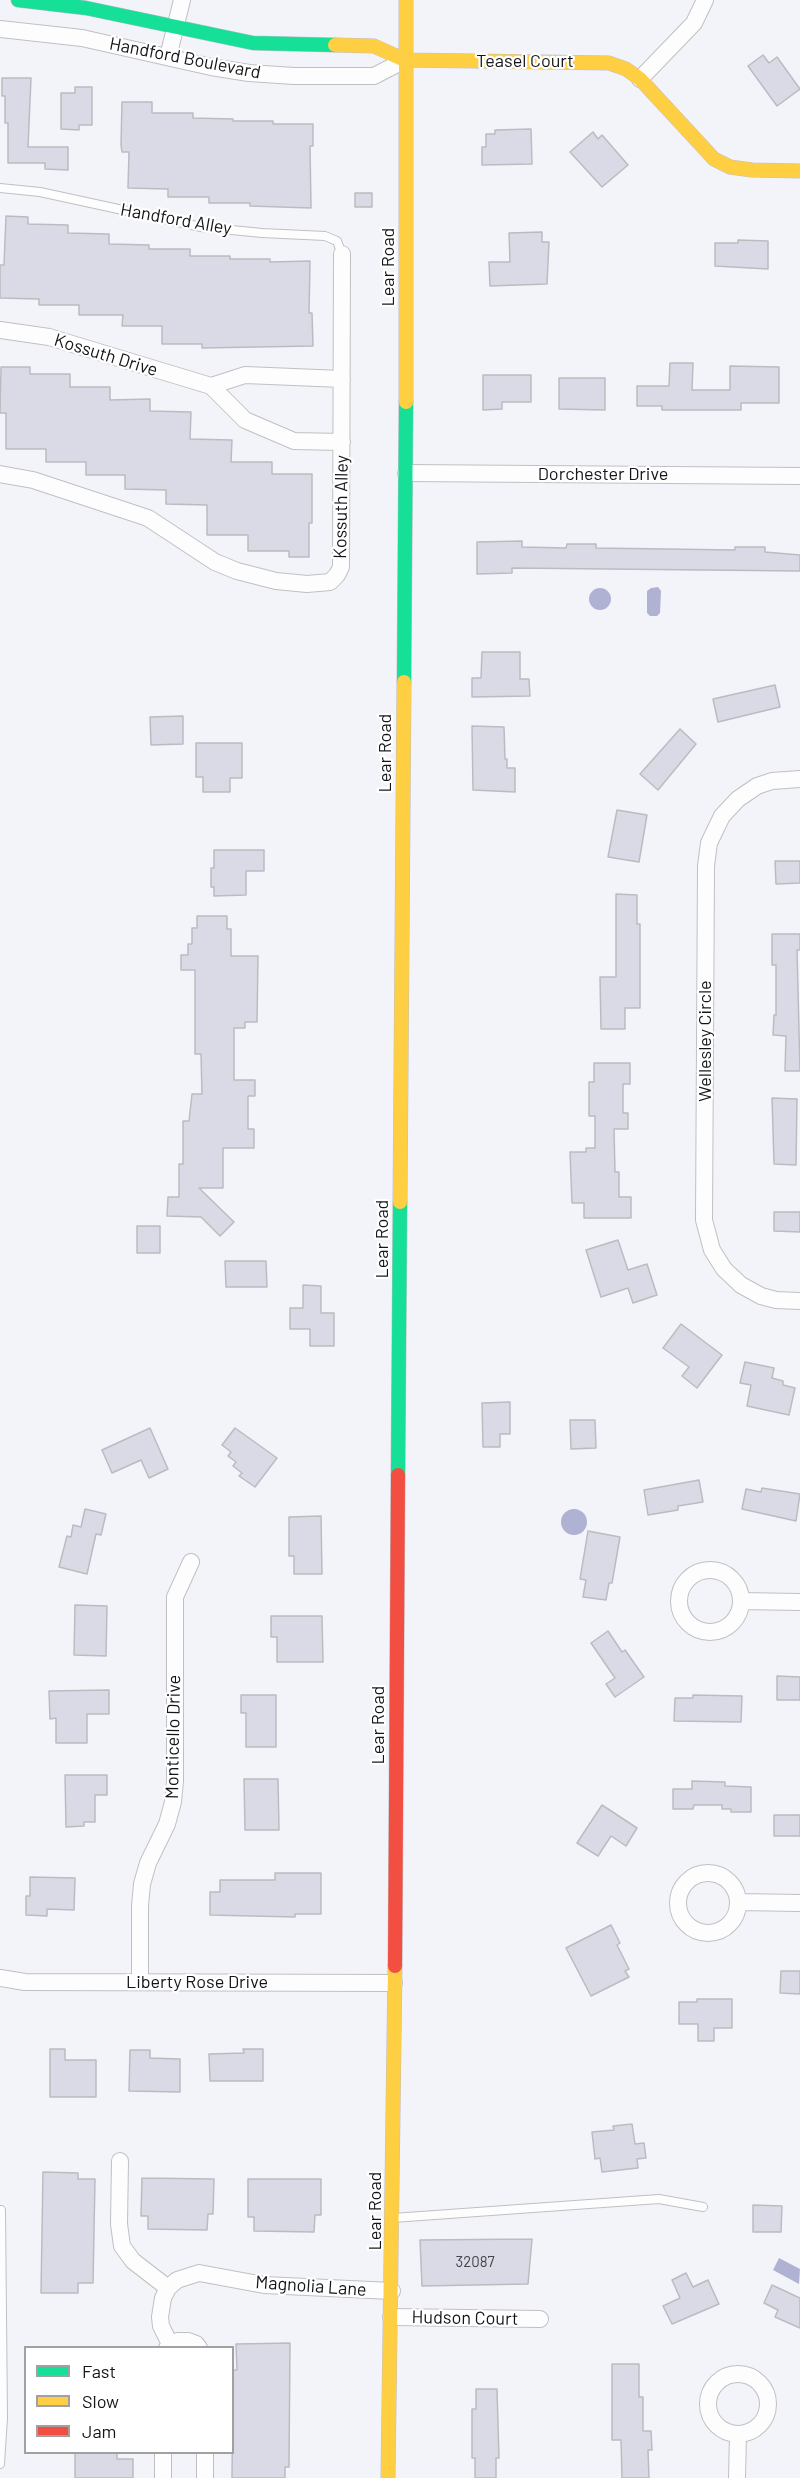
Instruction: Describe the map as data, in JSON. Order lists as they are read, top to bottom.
{
  "streets": {
    "street": [
      "Handford Boulevard",
      "Teasel Court",
      "Lear Road",
      "Kossuth Drive",
      "Dorchester Drive",
      "Kossuth Alley",
      "Wellesley Circle",
      "Monticello Drive",
      "Liberty Rose Drive",
      "Magnolia Lane",
      "Hudson Court"
    ],
    "lane": ["Handford Alley"]
  },
  "crossings": [
    ["Handford Boulevard", "Teasel Court"],
    ["Handford Boulevard", "Lear Road"],
    ["Teasel Court", "Lear Road"],
    ["Handford Alley", "Kossuth Alley"],
    ["Lear Road", "Dorchester Drive"],
    ["Lear Road", "Liberty Rose Drive"],
    ["Lear Road", "Magnolia Lane"],
    ["Lear Road", "Hudson Court"],
    ["Kossuth Drive", "Kossuth Alley"],
    ["Monticello Drive", "Liberty Rose Drive"]
  ],
  "house_numbers": ["32087"],
  "legend": ["Fast", "Slow", "Jam"]
}
